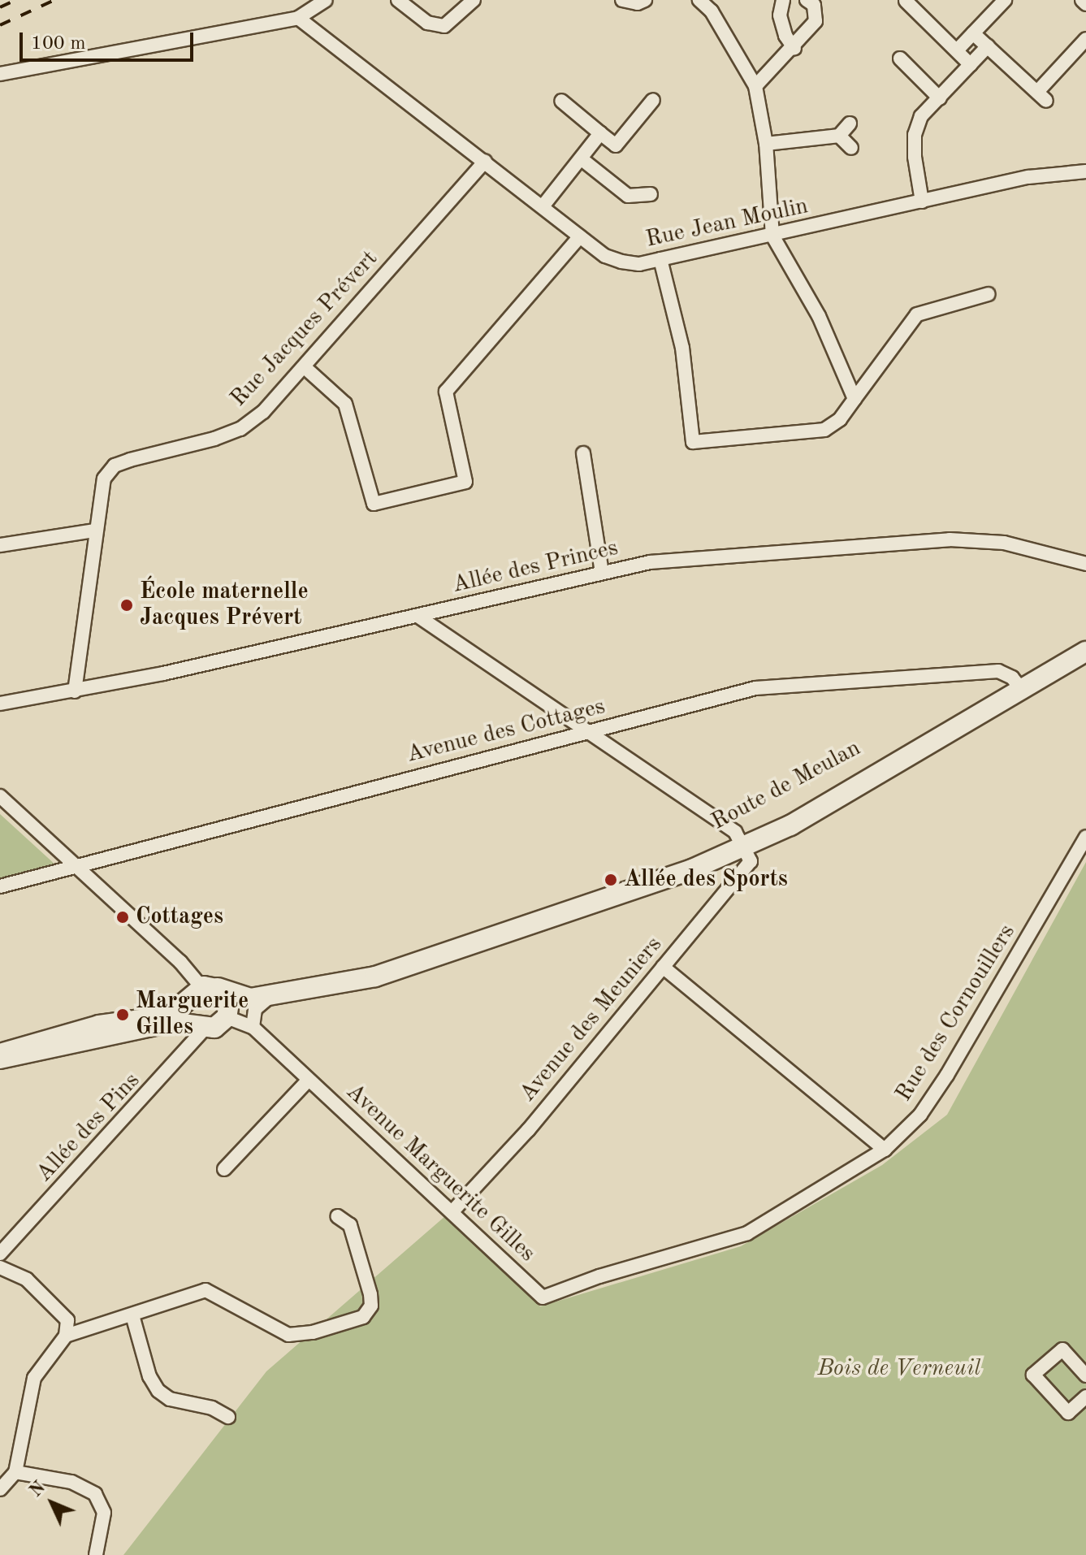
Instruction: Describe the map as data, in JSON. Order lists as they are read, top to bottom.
{
  "streets": {
    "main road": ["Route de Meulan"],
    "street": [
      "Rue Jean Moulin",
      "Rue Jacques Prévert",
      "Allée des Princes",
      "Avenue des Cottages",
      "Rue des Cornouillers",
      "Avenue des Meuniers",
      "Allée des Pins",
      "Avenue Marguerite Gilles"
    ]
  },
  "crossings": [
    ["Rue Jean Moulin", "Rue Jacques Prévert"],
    ["Rue Jacques Prévert", "Allée des Princes"],
    ["Avenue des Cottages", "Route de Meulan"],
    ["Route de Meulan", "Avenue des Meuniers"],
    ["Route de Meulan", "Allée des Pins"],
    ["Route de Meulan", "Avenue Marguerite Gilles"],
    ["Rue des Cornouillers", "Avenue Marguerite Gilles"],
    ["Avenue des Meuniers", "Avenue Marguerite Gilles"],
    ["Allée des Pins", "Avenue Marguerite Gilles"]
  ],
  "parks": ["Bois de Verneuil"],
  "places": [
    "École maternelle Jacques Prévert",
    "Allée des Sports",
    "Cottages",
    "Marguerite Gilles"
  ],
  "scale_bar": "100 m",
  "north": "top left"
}
